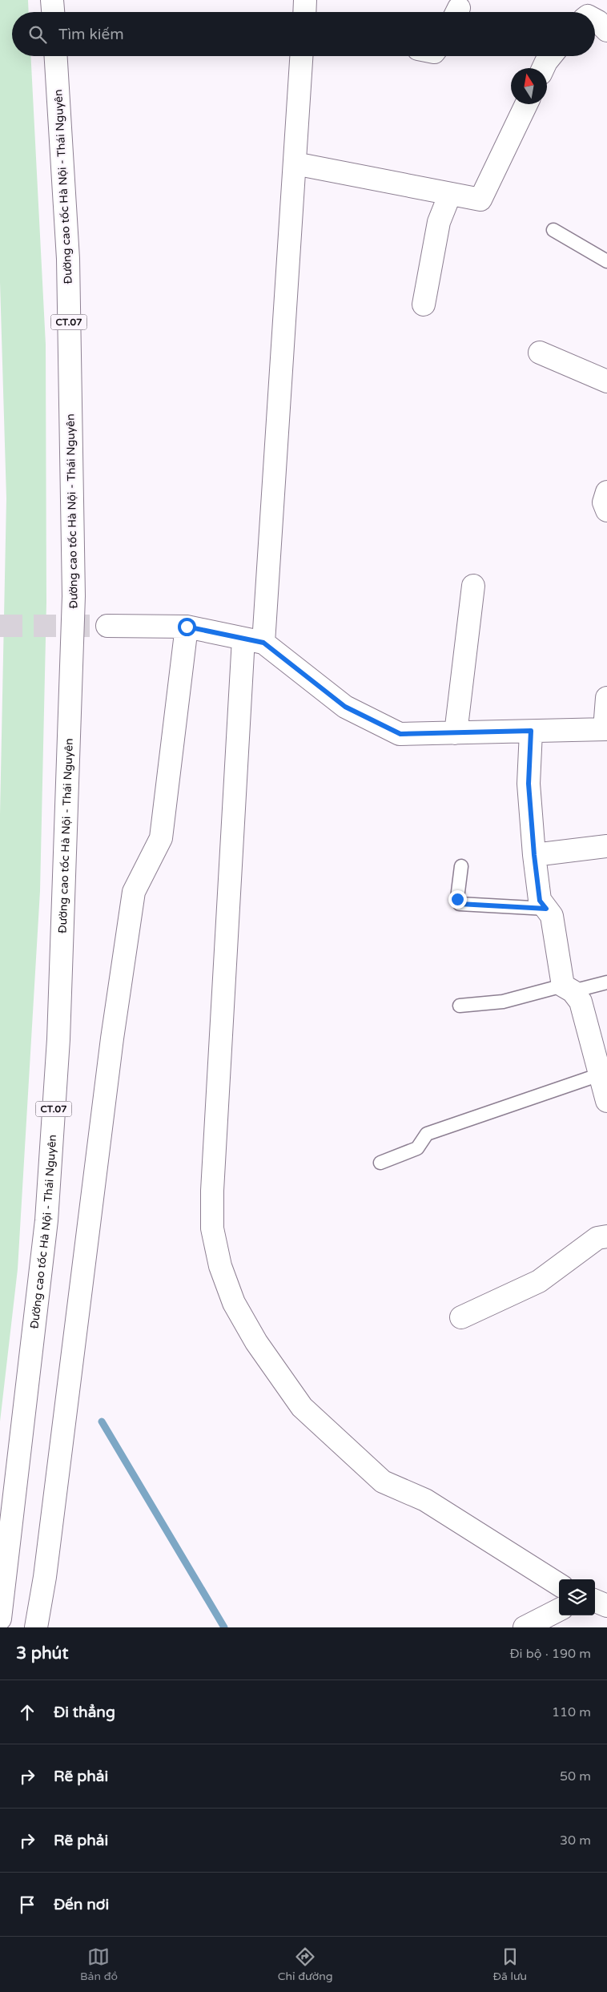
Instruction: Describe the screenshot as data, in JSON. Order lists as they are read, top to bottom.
{
  "streets": {
    "main road": ["Đường cao tốc Hà Nội - Thái Nguyên", "CT.07"]
  },
  "north": "top",
  "page": {
    "search": "Tìm kiếm",
    "heading": ["3 phút", "Đi bộ · 190 m"],
    "list": [
      ["Đi thẳng", "110 m"],
      ["Rẽ phải", "50 m"],
      ["Rẽ phải", "30 m"],
      "Đến nơi"
    ],
    "nav": ["Bản đồ", "Chỉ đường", "Đã lưu"]
  }
}
